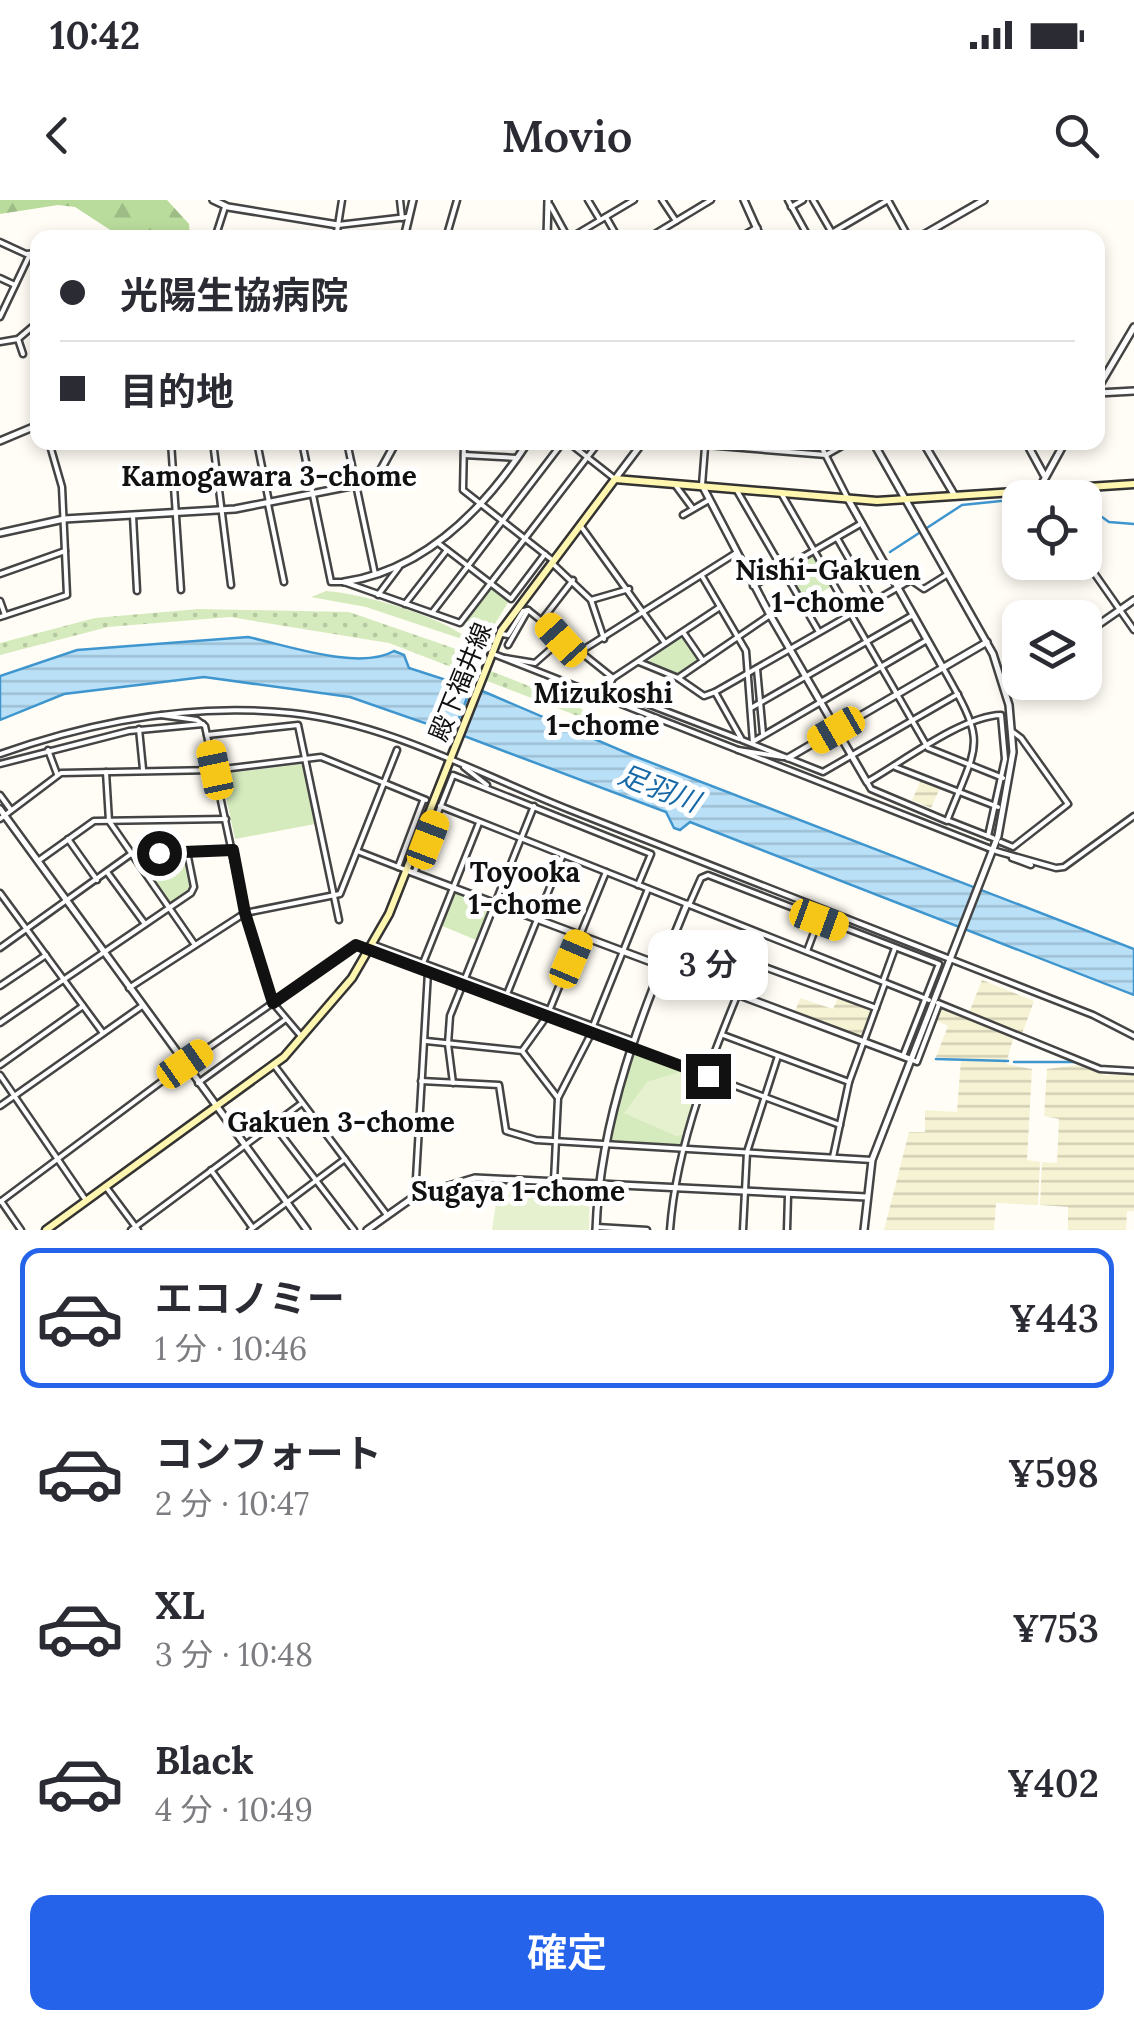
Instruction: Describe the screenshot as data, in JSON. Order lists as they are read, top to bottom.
{
  "streets": {
    "main road": ["殿下福井線"]
  },
  "districts": [
    "Kamogawara 3-chome",
    "Nishi-Gakuen 1-chome",
    "Mizukoshi 1-chome",
    "Toyooka 1-chome",
    "Gakuen 3-chome",
    "Sugaya 1-chome"
  ],
  "water": ["足羽川"],
  "page": {
    "status": "10:42",
    "header": "Movio",
    "banner": ["光陽生協病院", "目的地"],
    "bubble": "3 分",
    "list": [
      {
        "name": "エコノミー",
        "note": "1 分 · 10:46",
        "value": "¥443"
      },
      {
        "name": "コンフォート",
        "note": "2 分 · 10:47",
        "value": "¥598"
      },
      {
        "name": "XL",
        "note": "3 分 · 10:48",
        "value": "¥753"
      },
      {
        "name": "Black",
        "note": "4 分 · 10:49",
        "value": "¥402"
      }
    ],
    "buttons": "確定"
  }
}
